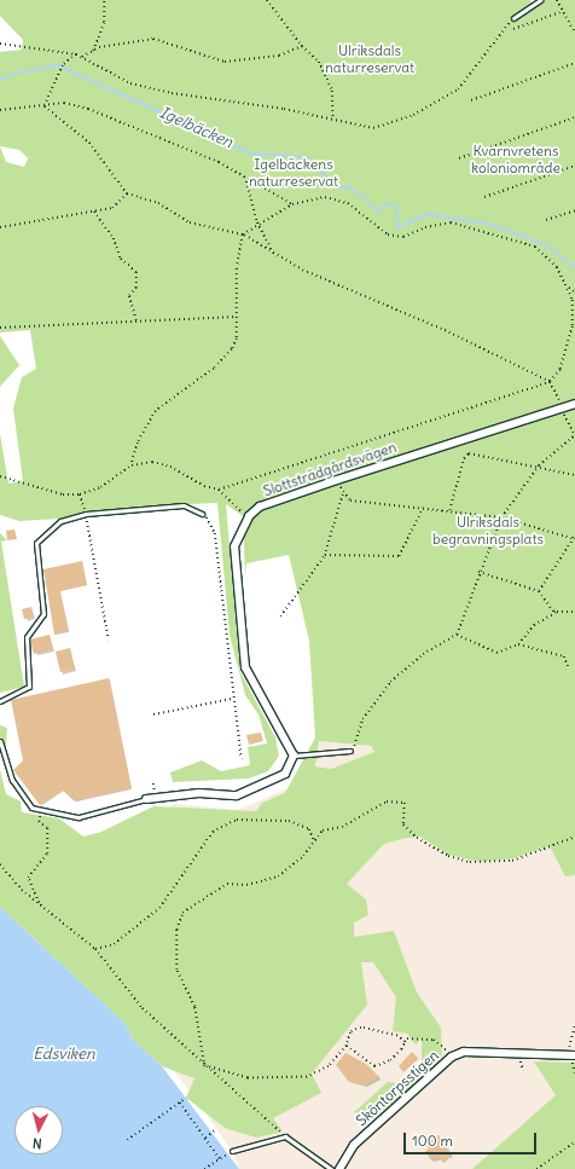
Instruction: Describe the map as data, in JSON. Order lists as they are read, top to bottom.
{
  "streets": {
    "street": ["Slottsträdgårdsvägen", "Sköntorpsstigen"]
  },
  "water": ["Igelbäcken", "Edsviken"],
  "parks": [
    "Ulriksdals naturreservat",
    "Kvarnvretens koloniområde",
    "Igelbäckens naturreservat",
    "Ulriksdals begravningsplats"
  ],
  "scale_bar": "100 m",
  "north": "bottom"
}
